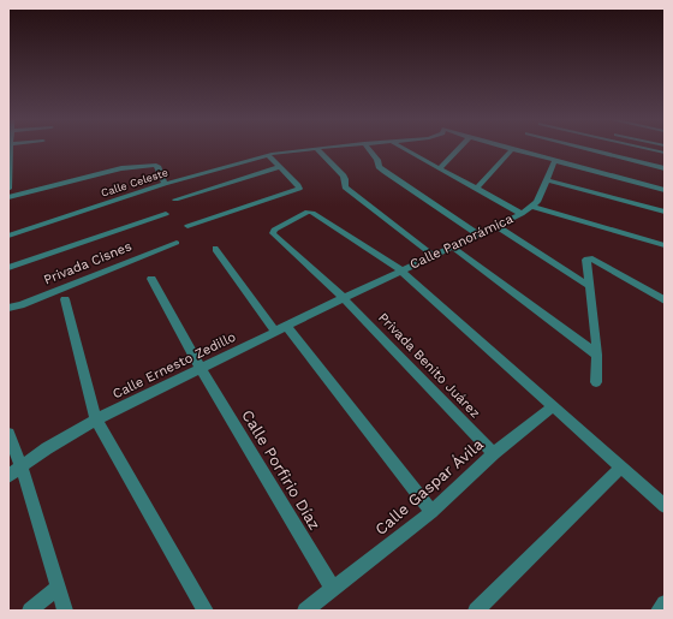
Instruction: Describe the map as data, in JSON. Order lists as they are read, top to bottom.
{
  "streets": {
    "street": [
      "Calle Celeste",
      "Calle Panorámica",
      "Privada Cisnes",
      "Calle Ernesto Zedillo",
      "Privada Benito Juárez",
      "Calle Porfirio Díaz",
      "Calle Gaspar Ávila"
    ]
  },
  "crossings": [
    ["Calle Panorámica", "Calle Ernesto Zedillo"],
    ["Calle Panorámica", "Privada Benito Juárez"],
    ["Calle Ernesto Zedillo", "Privada Benito Juárez"],
    ["Calle Ernesto Zedillo", "Calle Porfirio Díaz"],
    ["Privada Benito Juárez", "Calle Gaspar Ávila"],
    ["Calle Porfirio Díaz", "Calle Gaspar Ávila"]
  ]
}
